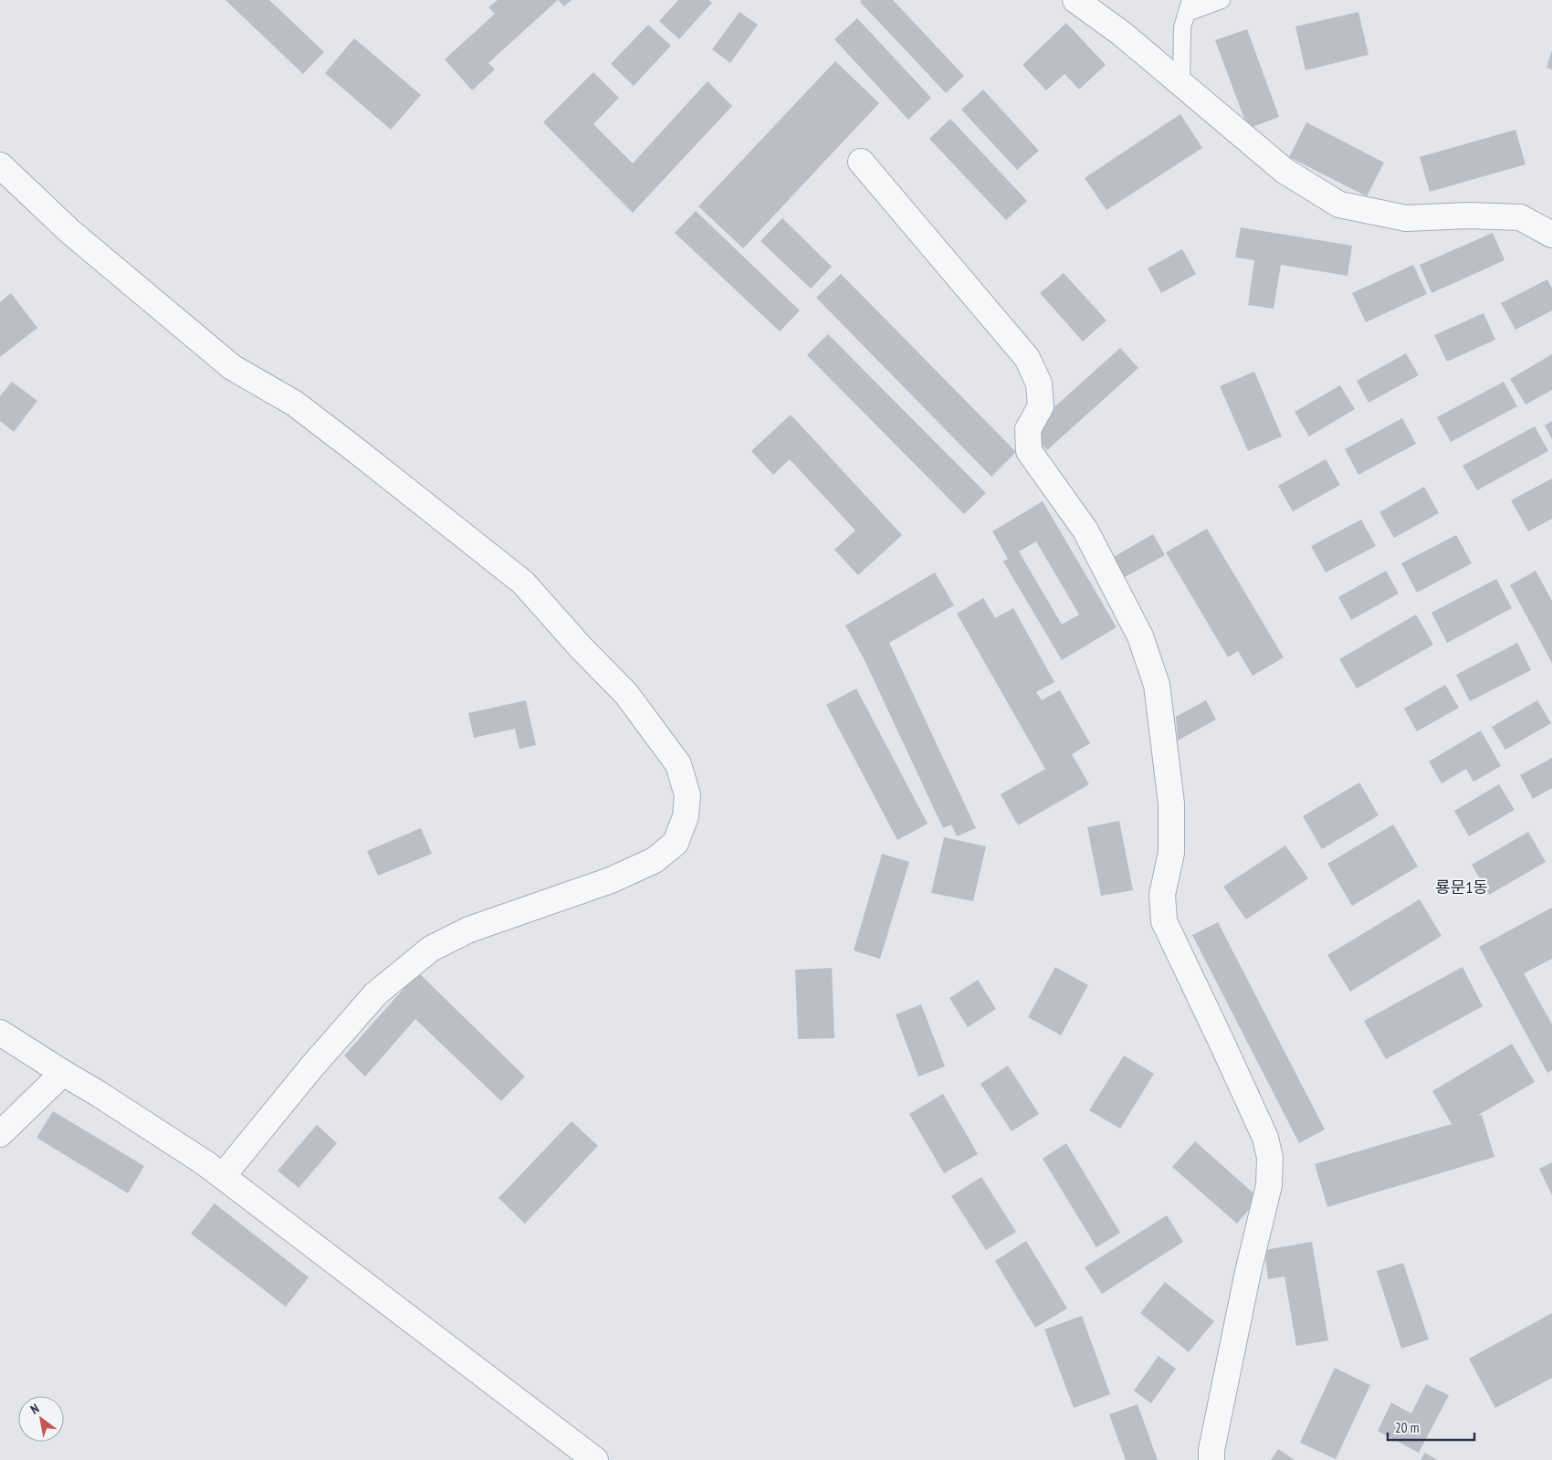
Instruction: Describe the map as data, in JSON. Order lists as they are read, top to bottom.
{
  "districts": ["룡문1동"],
  "scale_bar": "20 m",
  "north": "top left"
}
